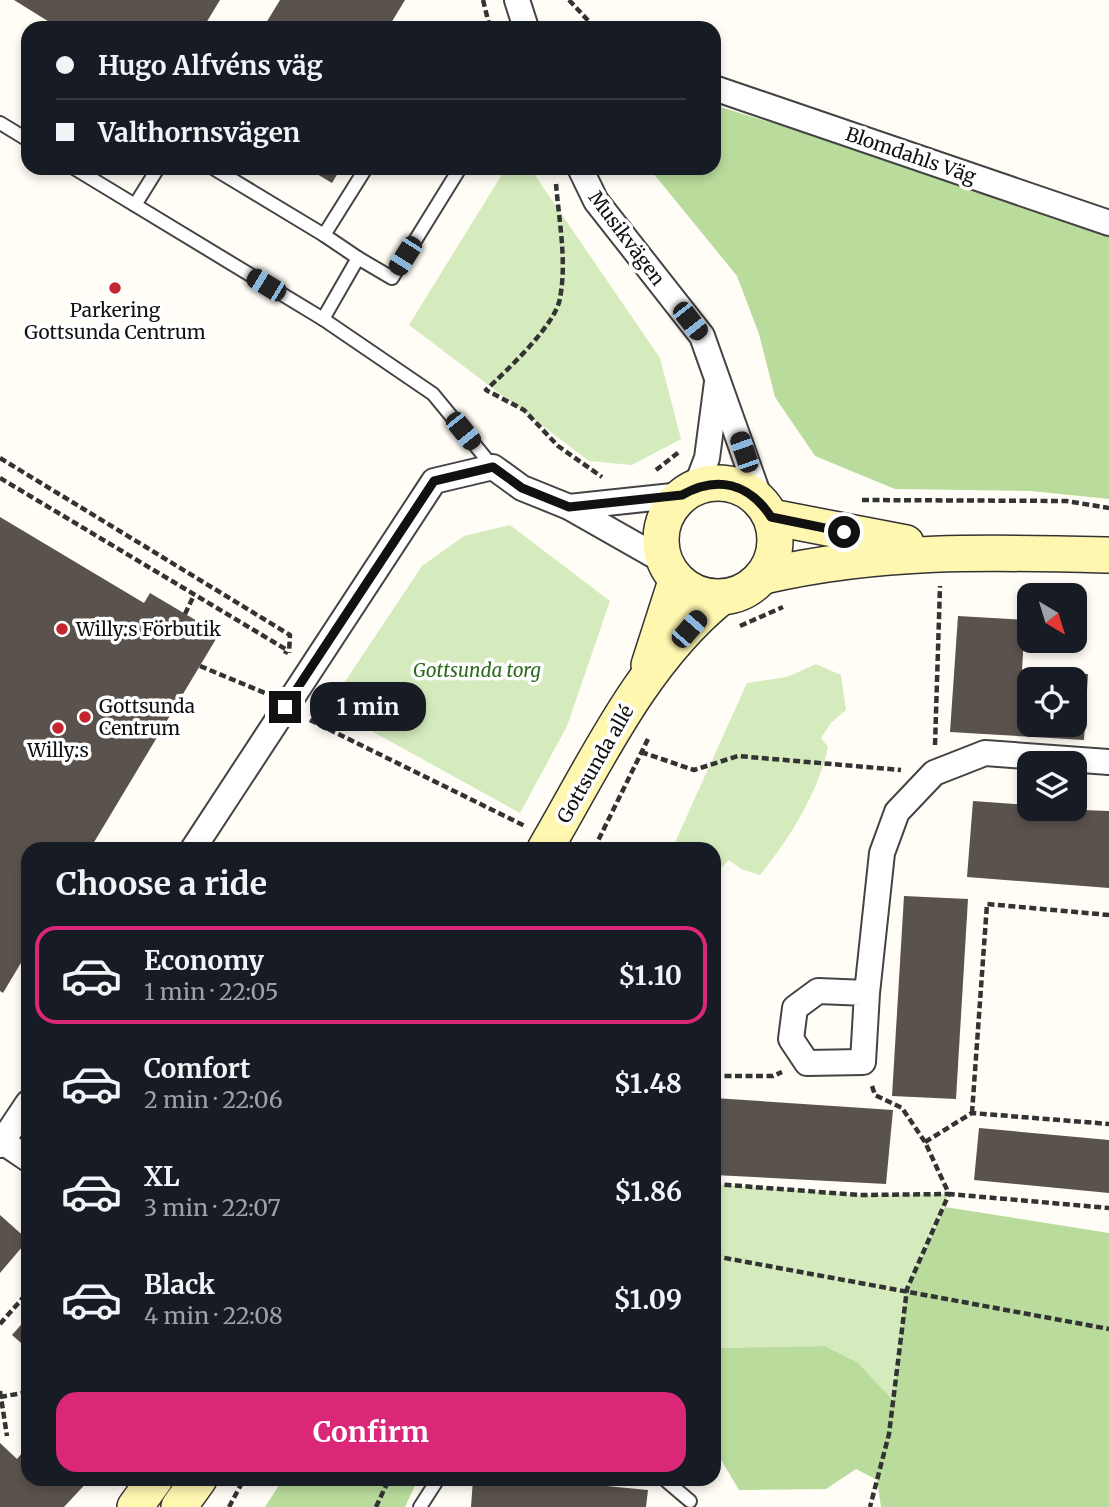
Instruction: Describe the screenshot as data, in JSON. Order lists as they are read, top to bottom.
{
  "streets": {
    "street": ["Blomdahls Väg", "Musikvägen", "Gottsunda allé"]
  },
  "crossings": [
    ["Musikvägen", "Gottsunda allé"]
  ],
  "parks": ["Gottsunda torg"],
  "places": [
    "Parkering Gottsunda Centrum",
    "Willy:s Förbutik",
    "Gottsunda Centrum",
    "Willy:s"
  ],
  "north": "bottom right",
  "page": {
    "banner": ["Hugo Alfvéns väg", "Valthornsvägen"],
    "bubble": "1 min",
    "heading": "Choose a ride",
    "list": [
      {
        "name": "Economy",
        "note": "1 min · 22:05",
        "value": "$1.10"
      },
      {
        "name": "Comfort",
        "note": "2 min · 22:06",
        "value": "$1.48"
      },
      {
        "name": "XL",
        "note": "3 min · 22:07",
        "value": "$1.86"
      },
      {
        "name": "Black",
        "note": "4 min · 22:08",
        "value": "$1.09"
      }
    ],
    "buttons": "Confirm"
  }
}
